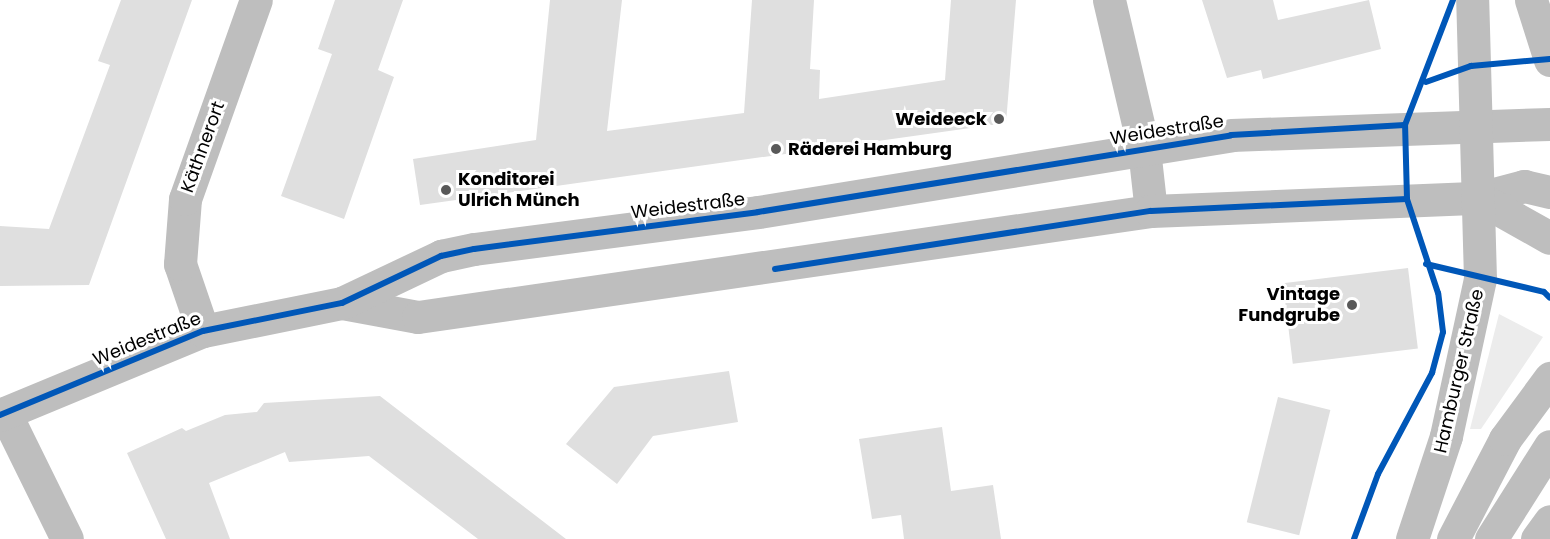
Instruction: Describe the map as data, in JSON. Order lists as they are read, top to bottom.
{
  "streets": {
    "street": ["Weidestraße", "Käthnerort", "Hamburger Straße"]
  },
  "crossings": [
    ["Weidestraße", "Käthnerort"],
    ["Weidestraße", "Hamburger Straße"]
  ],
  "places": [
    "Weideeck",
    "Räderei Hamburg",
    "Konditorei Ulrich Münch",
    "Vintage Fundgrube"
  ]
}
